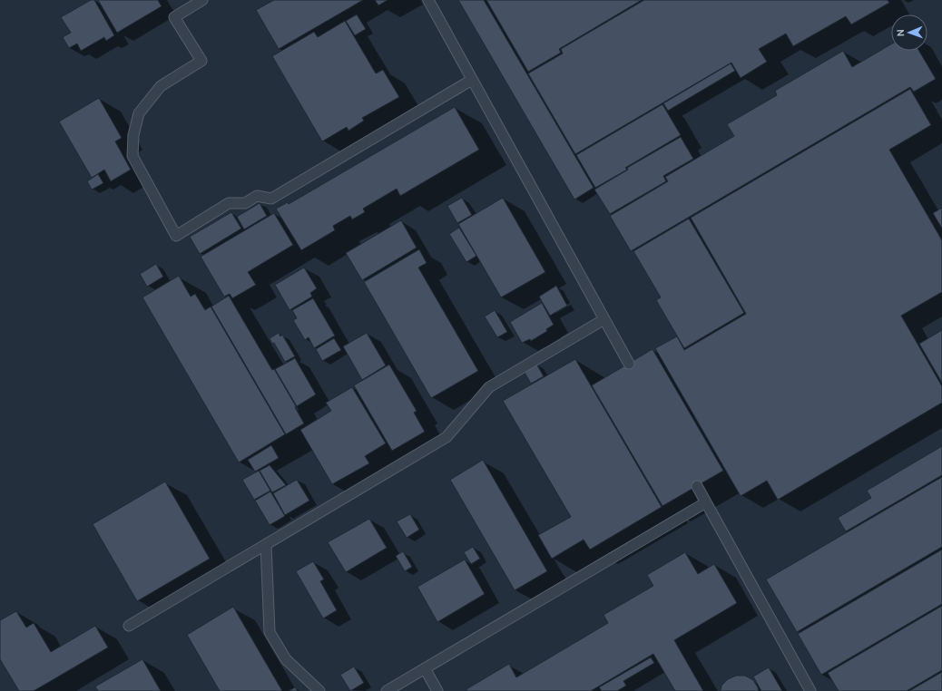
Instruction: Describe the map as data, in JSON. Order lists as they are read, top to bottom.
{
  "north": "left"
}
